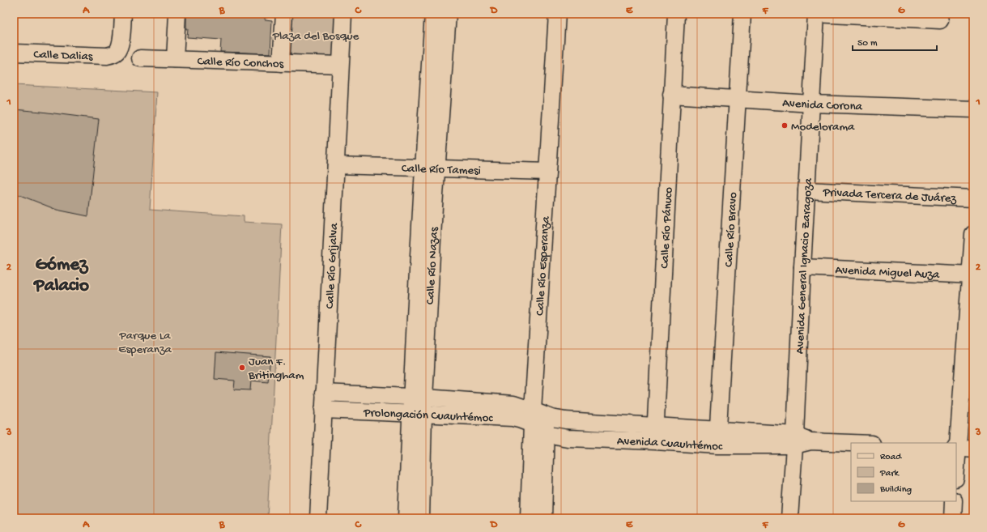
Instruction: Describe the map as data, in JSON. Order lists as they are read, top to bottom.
{
  "streets": {
    "street": [
      "Calle Dalias",
      "Calle Río Conchos",
      "Avenida Corona",
      "Calle Río Tamesi",
      "Privada Tercera de Juárez",
      "Calle Río Pánuco",
      "Calle Río Bravo",
      "Calle Río Grijalva",
      "Calle Río Nazas",
      "Calle Río Esperanza",
      "Avenida General Ignacio Zaragoza",
      "Avenida Miguel Auza",
      "Prolongación Cuauhtémoc",
      "Avenida Cuauhtémoc"
    ]
  },
  "crossings": [
    ["Calle Río Conchos", "Calle Río Grijalva"],
    ["Avenida Corona", "Calle Río Pánuco"],
    ["Avenida Corona", "Calle Río Bravo"],
    ["Avenida Corona", "Avenida General Ignacio Zaragoza"],
    ["Calle Río Tamesi", "Calle Río Grijalva"],
    ["Calle Río Tamesi", "Calle Río Nazas"],
    ["Calle Río Tamesi", "Calle Río Esperanza"],
    ["Privada Tercera de Juárez", "Avenida General Ignacio Zaragoza"],
    ["Calle Río Pánuco", "Avenida Cuauhtémoc"],
    ["Calle Río Bravo", "Avenida Cuauhtémoc"],
    ["Calle Río Grijalva", "Prolongación Cuauhtémoc"],
    ["Calle Río Nazas", "Prolongación Cuauhtémoc"],
    ["Calle Río Esperanza", "Prolongación Cuauhtémoc"],
    ["Calle Río Esperanza", "Avenida Cuauhtémoc"],
    ["Avenida General Ignacio Zaragoza", "Avenida Miguel Auza"],
    ["Avenida General Ignacio Zaragoza", "Avenida Cuauhtémoc"],
    ["Prolongación Cuauhtémoc", "Avenida Cuauhtémoc"]
  ],
  "districts": ["Gómez Palacio"],
  "parks": ["Plaza del Bosque", "Parque La Esperanza"],
  "places": ["Modelorama", "Juan F. Britingham"],
  "legend": ["Road", "Park", "Building"],
  "scale_bar": "50 m",
  "grid": {
    "columns": [
      "A",
      "B",
      "C",
      "D",
      "E",
      "F",
      "G"
    ],
    "rows": ["1", "2", "3"]
  }
}
